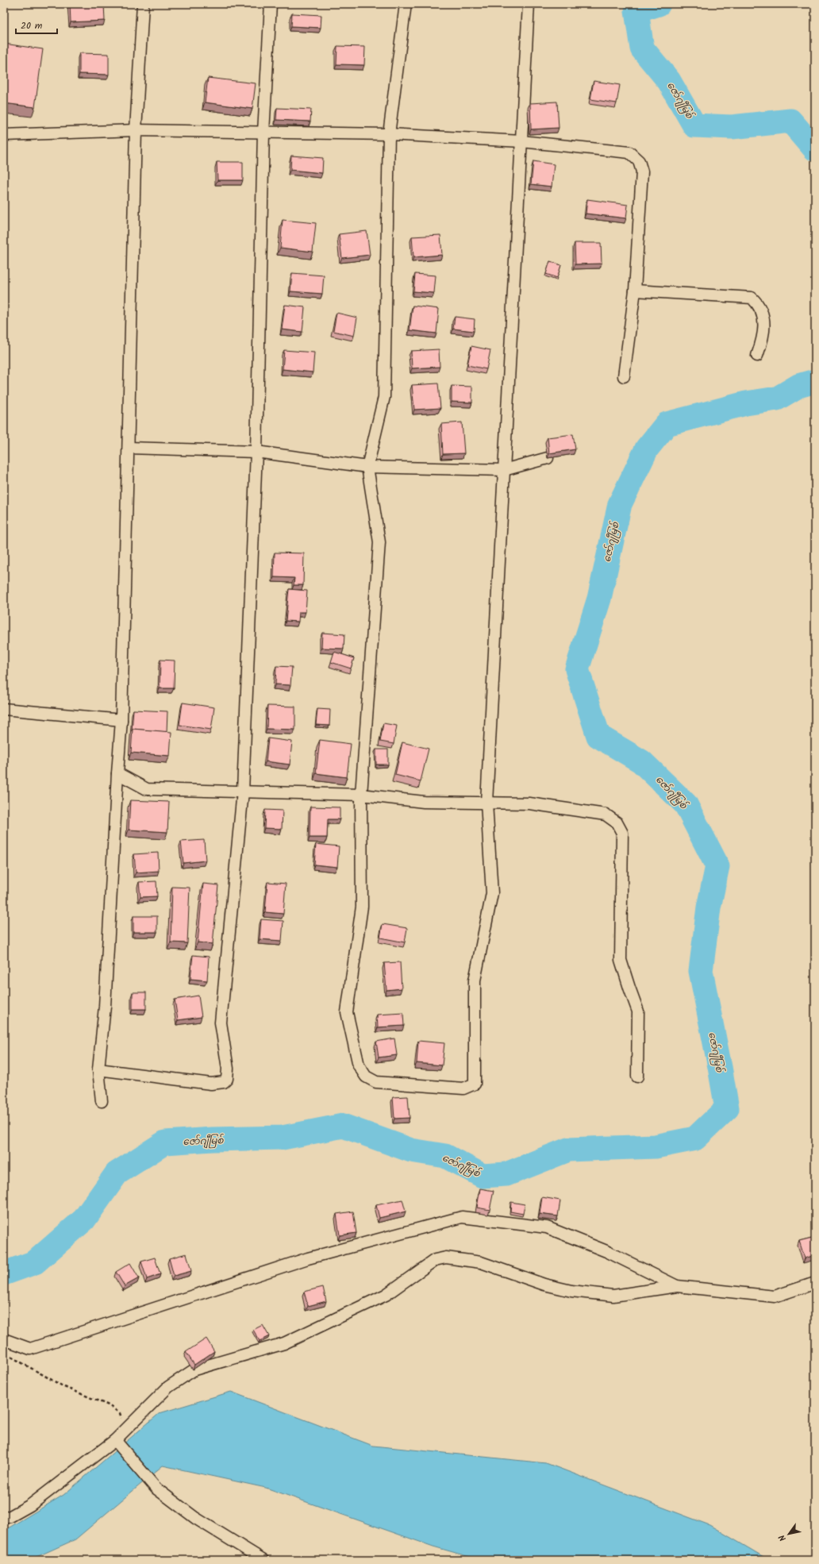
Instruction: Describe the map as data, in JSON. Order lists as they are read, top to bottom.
{
  "water": ["ဇော်ဂျီမြစ်"],
  "scale_bar": "20 m",
  "north": "bottom left"
}
